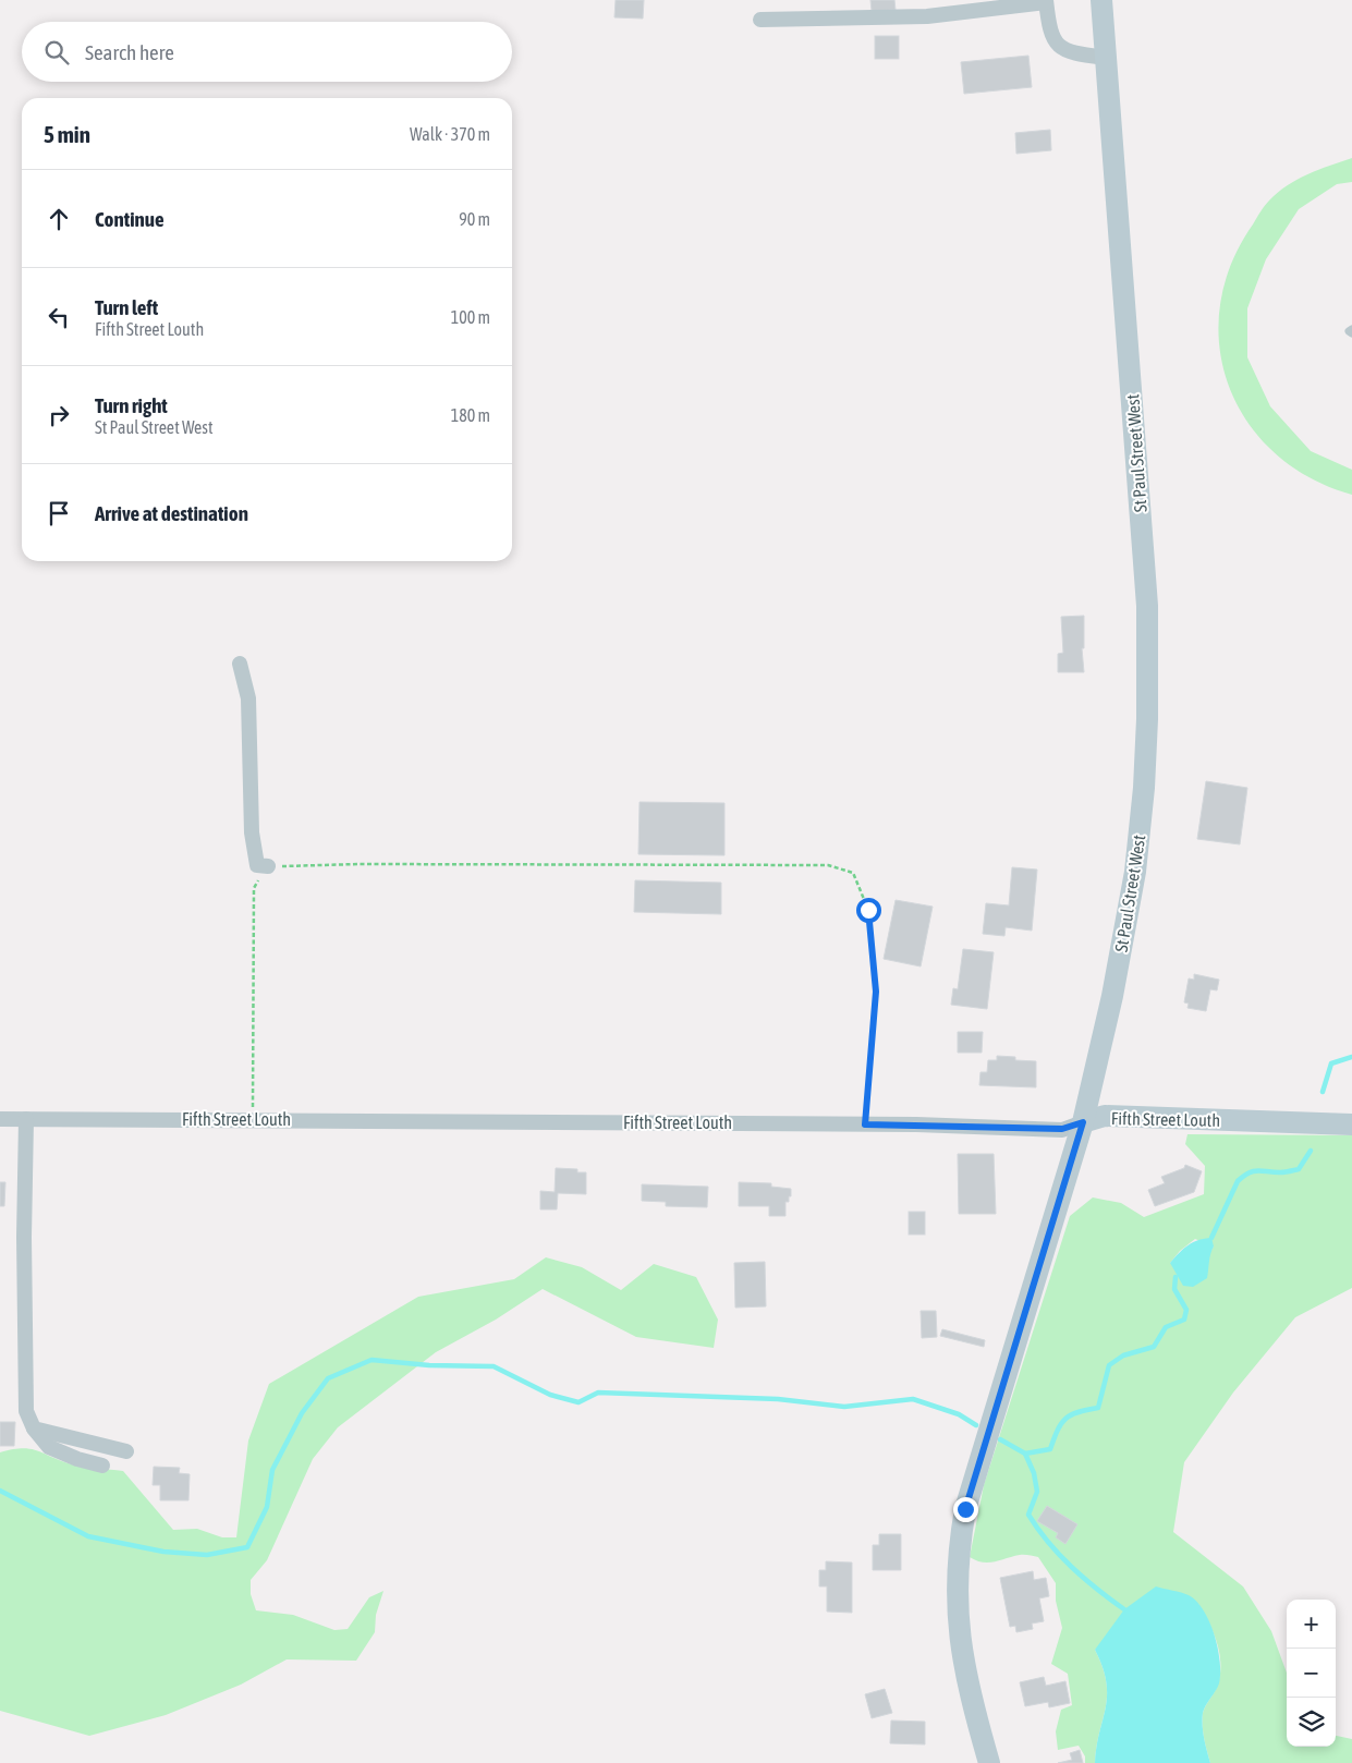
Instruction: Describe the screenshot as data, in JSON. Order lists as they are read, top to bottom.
{
  "streets": {
    "main road": ["St Paul Street West", "Fifth Street Louth"]
  },
  "crossings": [
    ["St Paul Street West", "Fifth Street Louth"]
  ],
  "page": {
    "search": "Search here",
    "heading": ["5 min", "Walk · 370 m"],
    "list": [
      ["Continue", "90 m"],
      ["Turn left", "Fifth Street Louth", "100 m"],
      ["Turn right", "St Paul Street West", "180 m"],
      "Arrive at destination"
    ],
    "map_buttons": ["+", "−"]
  }
}
